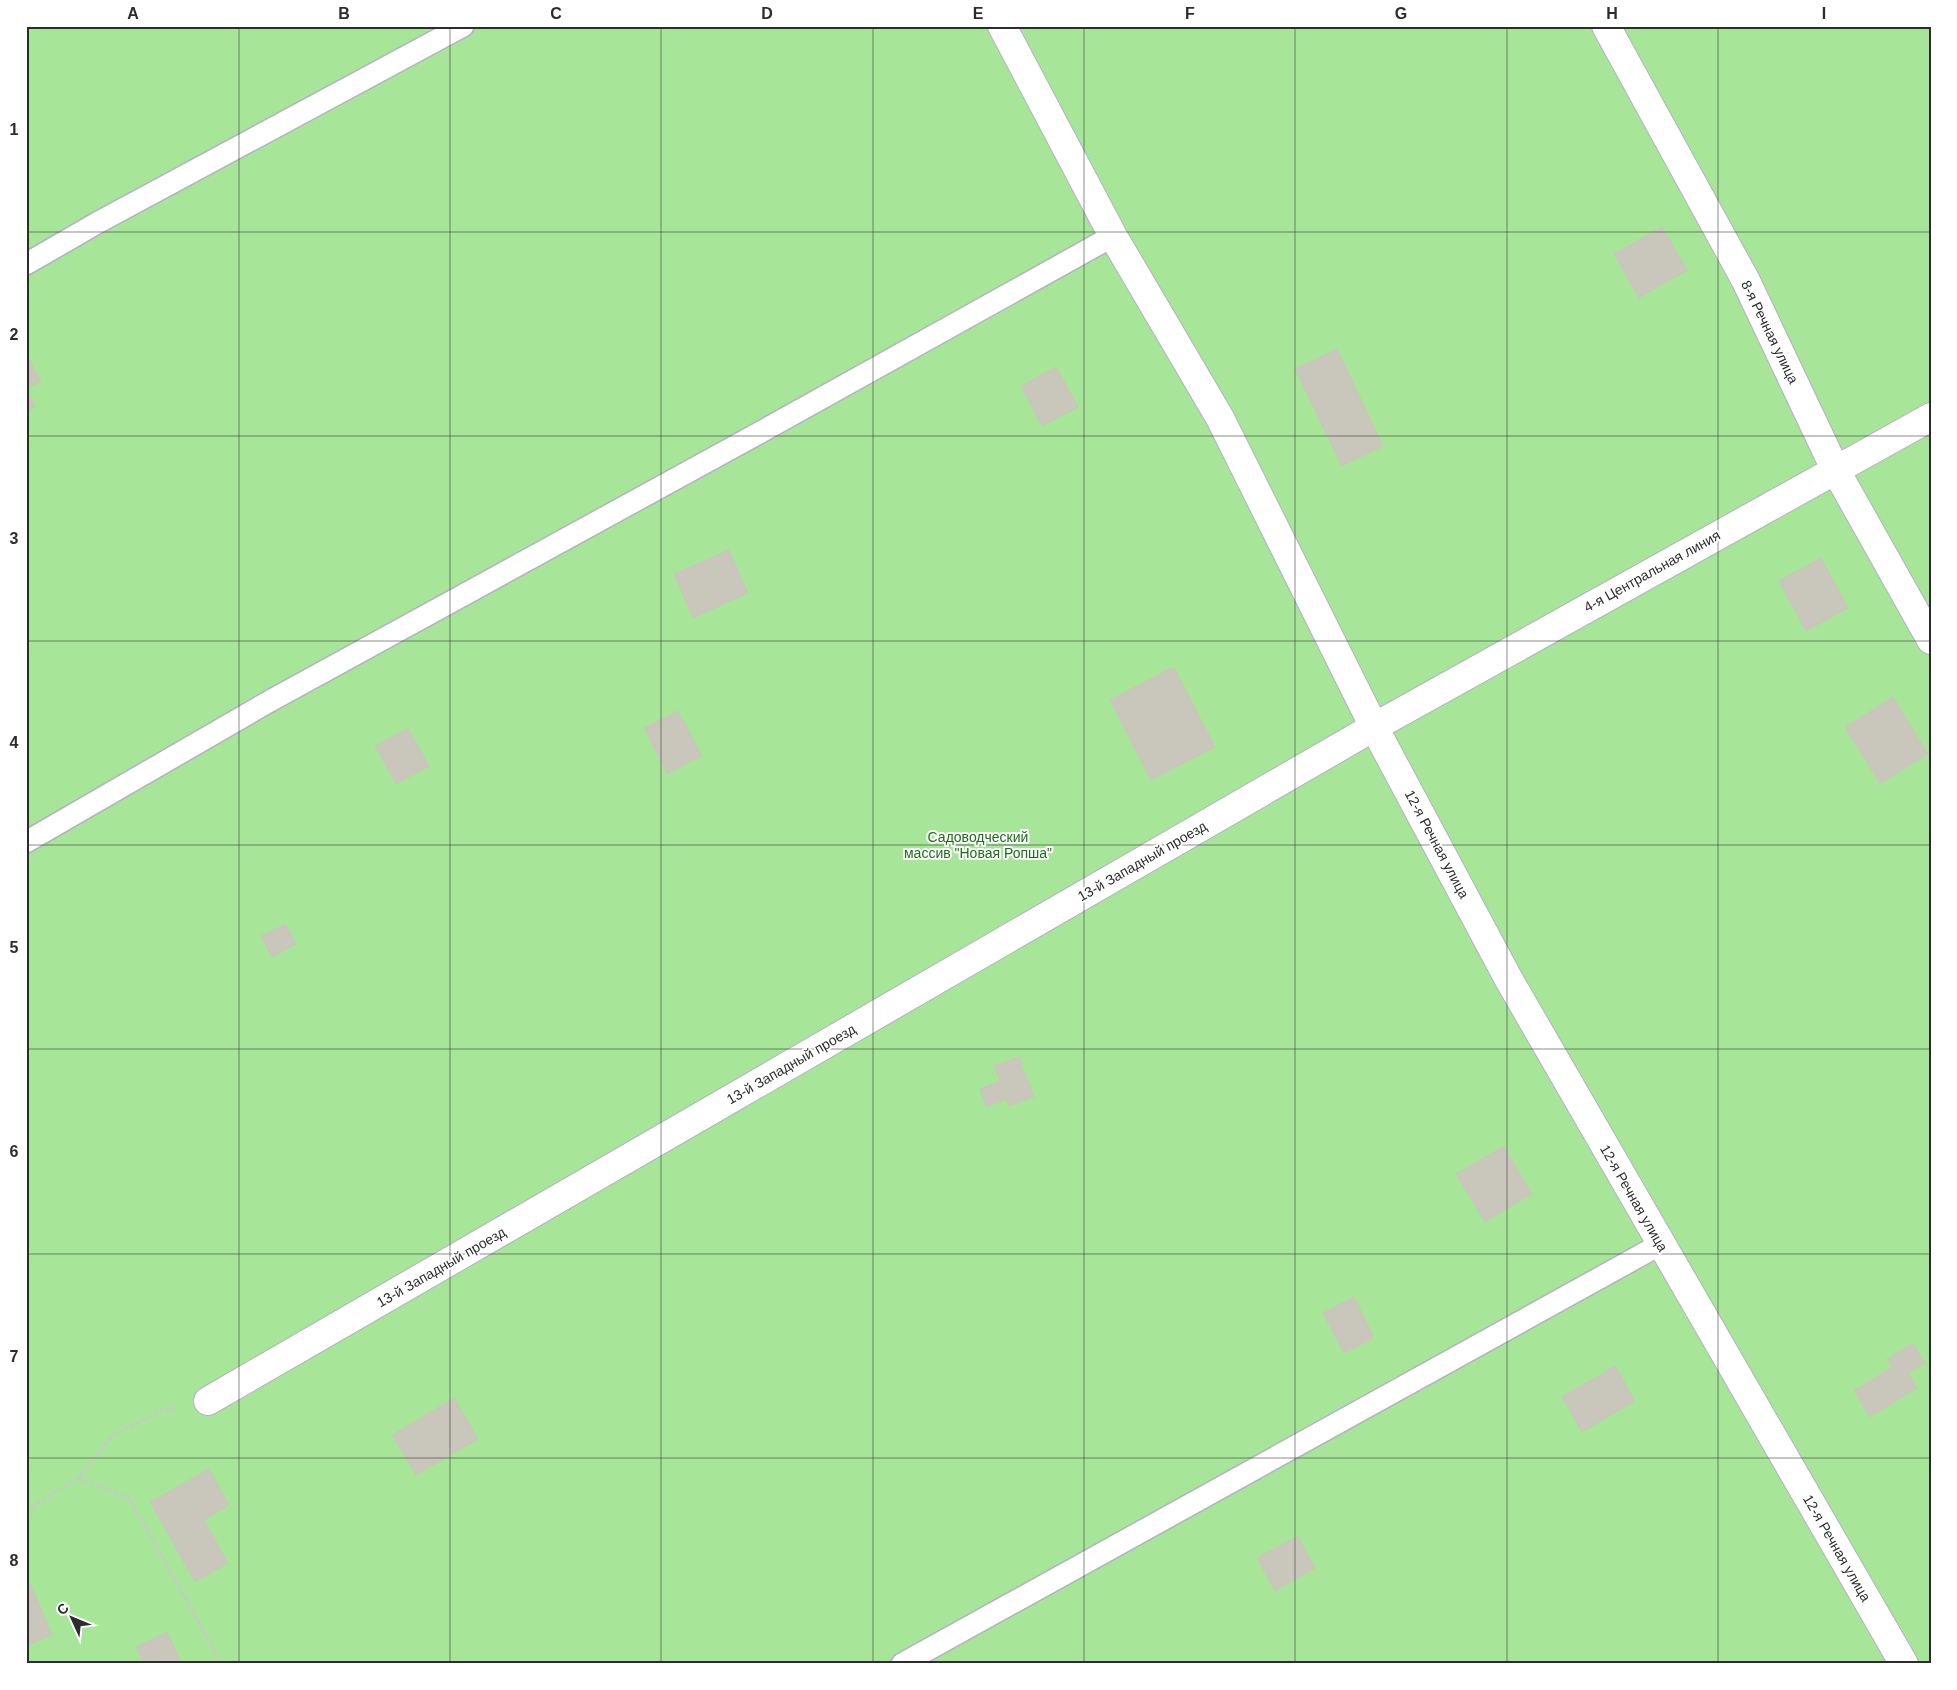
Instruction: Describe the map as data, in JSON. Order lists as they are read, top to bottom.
{
  "streets": {
    "street": [
      "8-я Речная улица",
      "4-я Центральная линия",
      "12-я Речная улица",
      "13-й Западный проезд"
    ]
  },
  "crossings": [
    ["8-я Речная улица", "4-я Центральная линия"],
    ["4-я Центральная линия", "12-я Речная улица"],
    ["4-я Центральная линия", "13-й Западный проезд"],
    ["12-я Речная улица", "13-й Западный проезд"]
  ],
  "parks": ["Садоводческий массив \"Новая Ропша\""],
  "north": "top left",
  "grid": {
    "columns": [
      "A",
      "B",
      "C",
      "D",
      "E",
      "F",
      "G",
      "H",
      "I"
    ],
    "rows": [
      "1",
      "2",
      "3",
      "4",
      "5",
      "6",
      "7",
      "8"
    ]
  }
}
